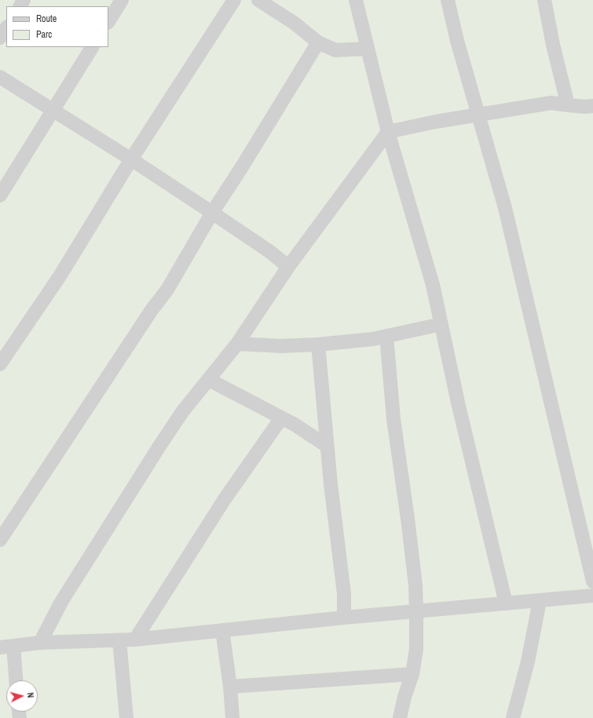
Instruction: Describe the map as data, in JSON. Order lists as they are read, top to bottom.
{
  "legend": ["Route", "Parc"],
  "north": "right"
}
